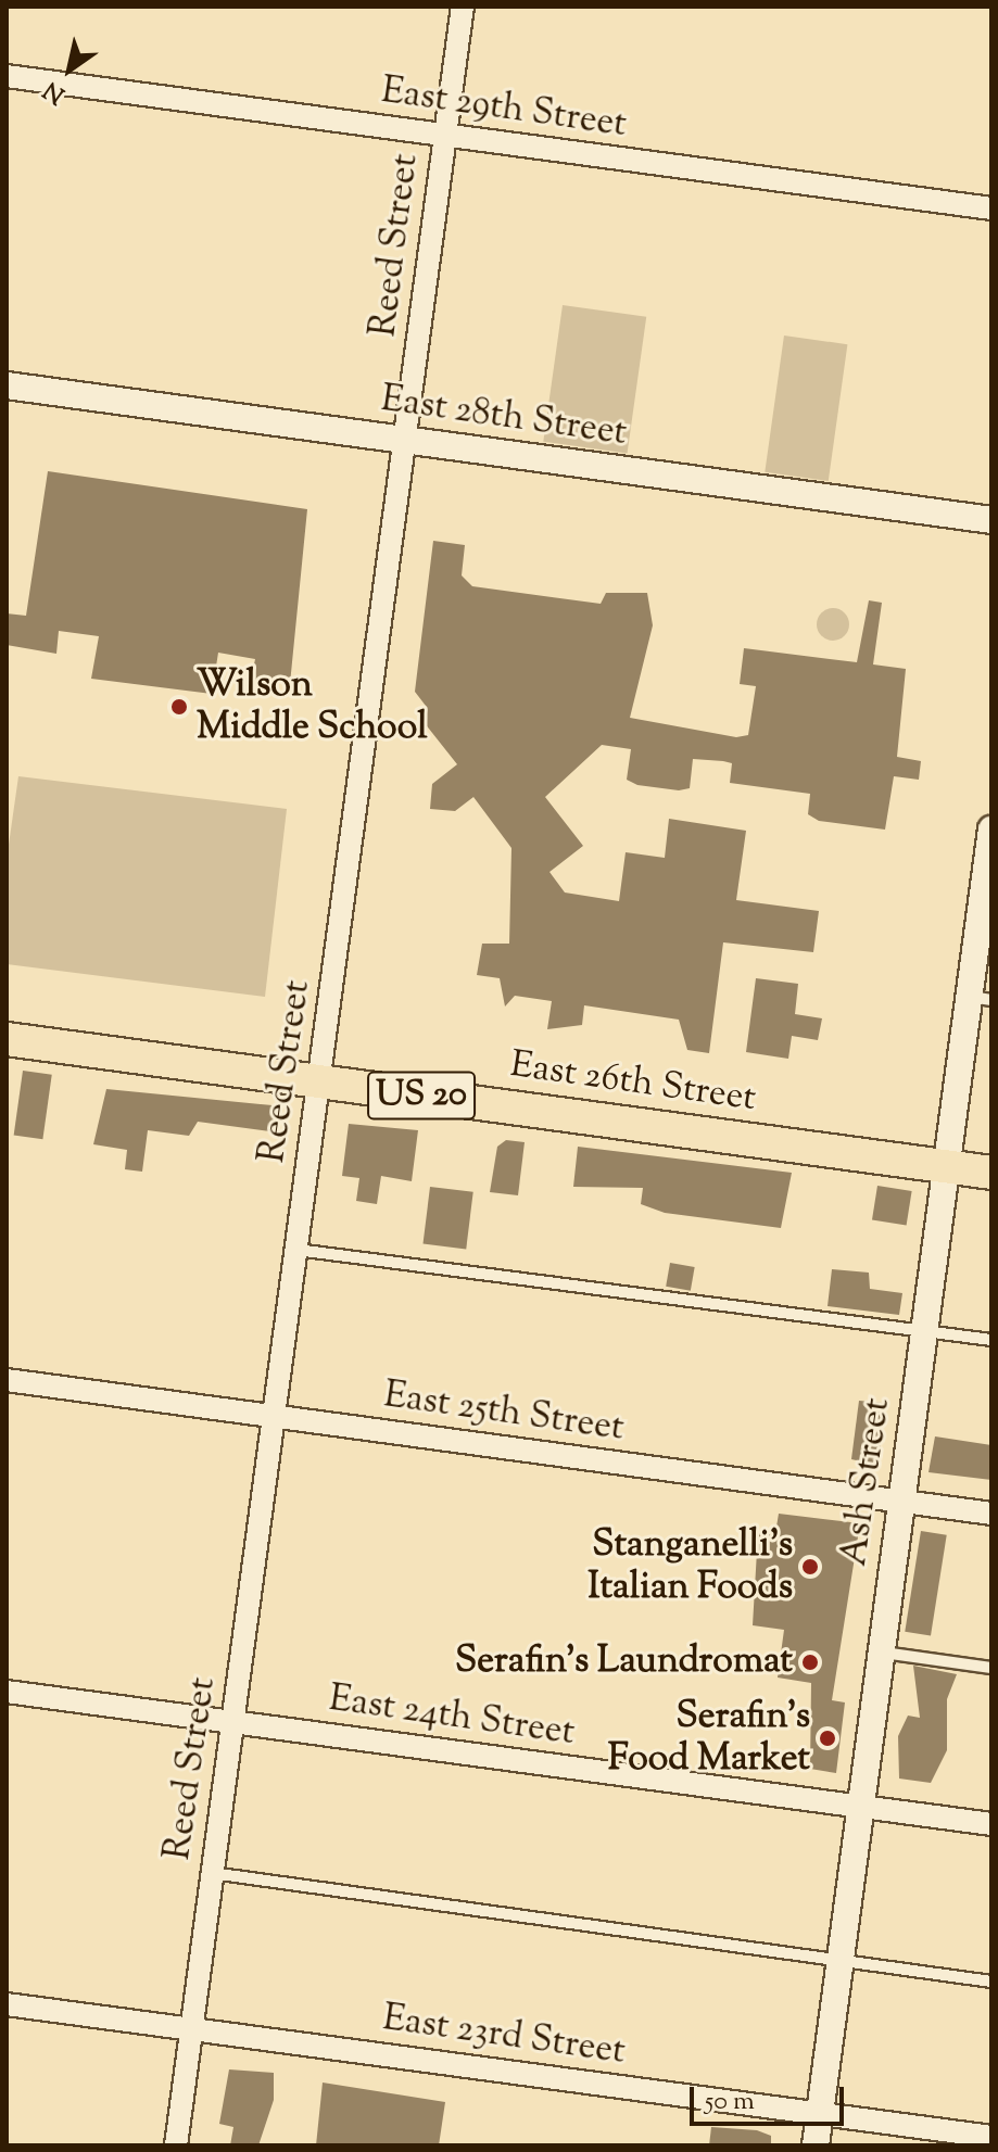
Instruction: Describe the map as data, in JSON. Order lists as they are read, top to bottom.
{
  "streets": {
    "main road": ["East 26th Street", "US 20"],
    "street": [
      "East 29th Street",
      "Reed Street",
      "East 28th Street",
      "East 25th Street",
      "Ash Street",
      "East 24th Street",
      "East 23rd Street"
    ]
  },
  "crossings": [
    ["East 29th Street", "Reed Street"],
    ["Reed Street", "East 28th Street"],
    ["Reed Street", "East 26th Street"],
    ["Reed Street", "East 25th Street"],
    ["Reed Street", "East 24th Street"],
    ["Reed Street", "East 23rd Street"],
    ["East 26th Street", "Ash Street"],
    ["East 25th Street", "Ash Street"],
    ["Ash Street", "East 24th Street"],
    ["Ash Street", "East 23rd Street"]
  ],
  "places": [
    "Wilson Middle School",
    "Stanganelli's Italian Foods",
    "Serafin's Laundromat",
    "Serafin's Food Market"
  ],
  "scale_bar": "50 m",
  "north": "bottom left"
}
